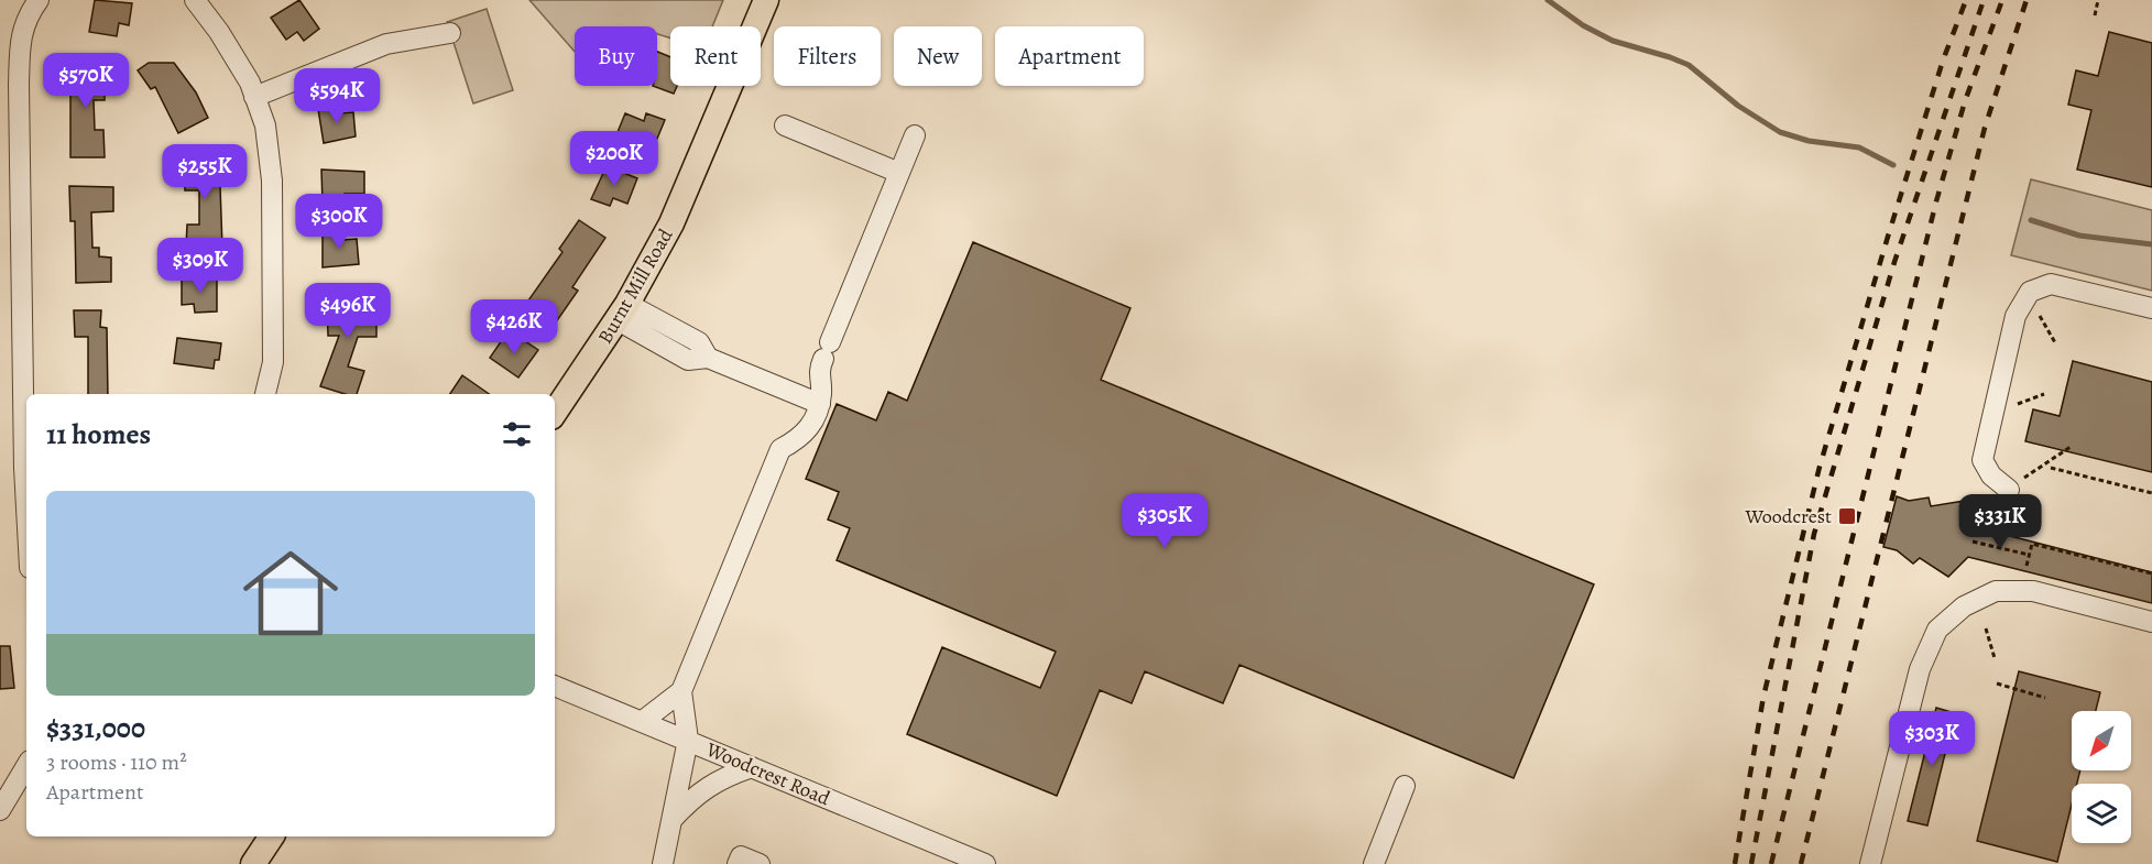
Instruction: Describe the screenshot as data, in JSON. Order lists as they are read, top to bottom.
{
  "streets": {
    "main road": ["Burnt Mill Road"],
    "street": ["Woodcrest Road"]
  },
  "places": {
    "transit": ["Woodcrest"]
  },
  "north": "bottom left",
  "page": {
    "chip": [
      "Buy",
      "Rent",
      "Filters",
      "New",
      "Apartment"
    ],
    "price": [
      "$570K",
      "$594K",
      "$200K",
      "$255K",
      "$300K",
      "$309K",
      "$496K",
      "$426K",
      "$305K",
      "$331K",
      "$303K"
    ],
    "heading": "11 homes",
    "list": [
      {
        "name": "$331,000",
        "note": "3 rooms · 110 m² · Apartment"
      }
    ]
  }
}
